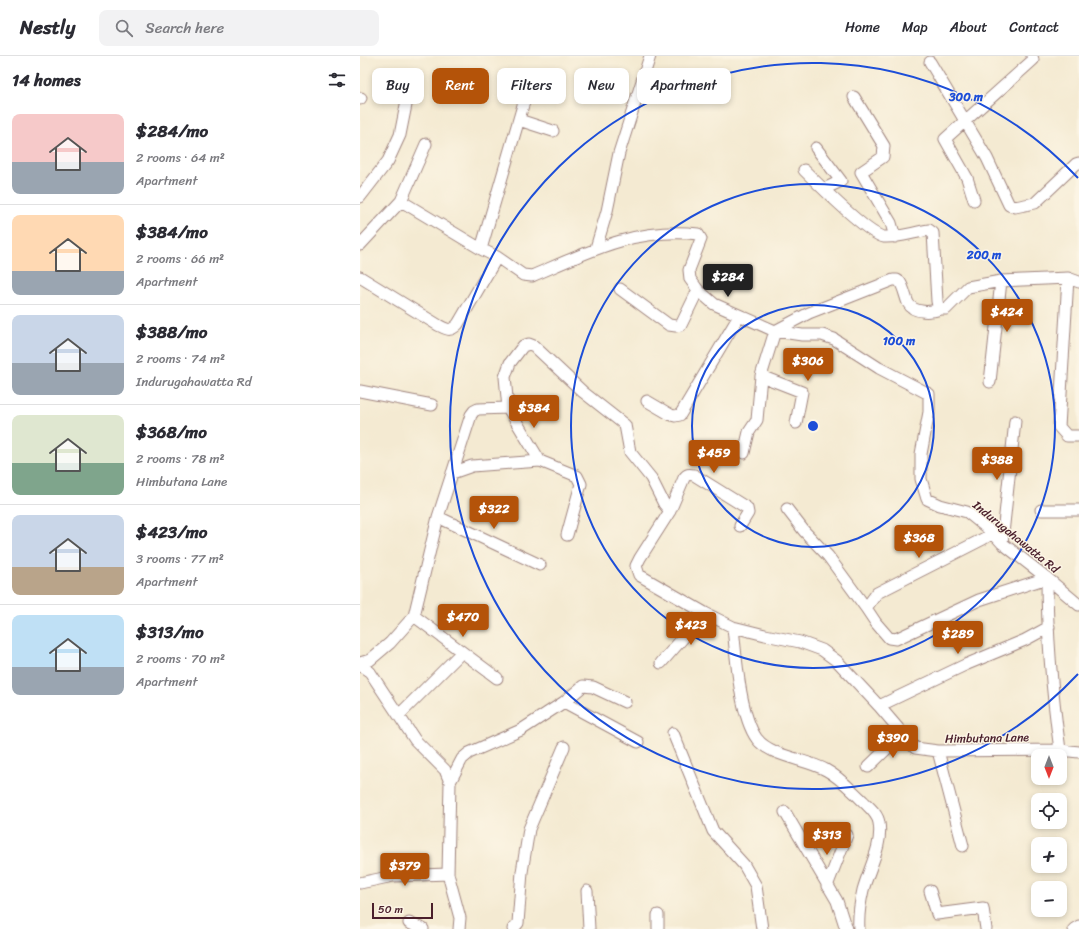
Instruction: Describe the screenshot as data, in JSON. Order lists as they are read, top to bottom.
{
  "streets": {
    "street": ["Indurugahawatta Rd", "Himbutana Lane"]
  },
  "scale_bar": "50 m",
  "north": "bottom",
  "page": {
    "header": "Nestly",
    "search": "Search here",
    "nav": [
      "Home",
      "Map",
      "About",
      "Contact"
    ],
    "heading": "14 homes",
    "chip": [
      "Buy",
      "Rent",
      "Filters",
      "New",
      "Apartment"
    ],
    "list": [
      {
        "name": "$284/mo",
        "note": "2 rooms · 64 m² · Apartment"
      },
      {
        "name": "$384/mo",
        "note": "2 rooms · 66 m² · Apartment"
      },
      {
        "name": "$388/mo",
        "note": "2 rooms · 74 m² · Indurugahawatta Rd"
      },
      {
        "name": "$368/mo",
        "note": "2 rooms · 78 m² · Himbutana Lane"
      },
      {
        "name": "$423/mo",
        "note": "3 rooms · 77 m² · Apartment"
      },
      {
        "name": "$313/mo",
        "note": "2 rooms · 70 m² · Apartment"
      }
    ],
    "price": [
      "$284",
      "$424",
      "$306",
      "$384",
      "$459",
      "$388",
      "$322",
      "$368",
      "$470",
      "$423",
      "$289",
      "$390",
      "$313",
      "$379"
    ],
    "map_buttons": ["+", "−"],
    "scale": "50 m"
  },
  "rings": ["300 m", "200 m", "100 m"]
}
